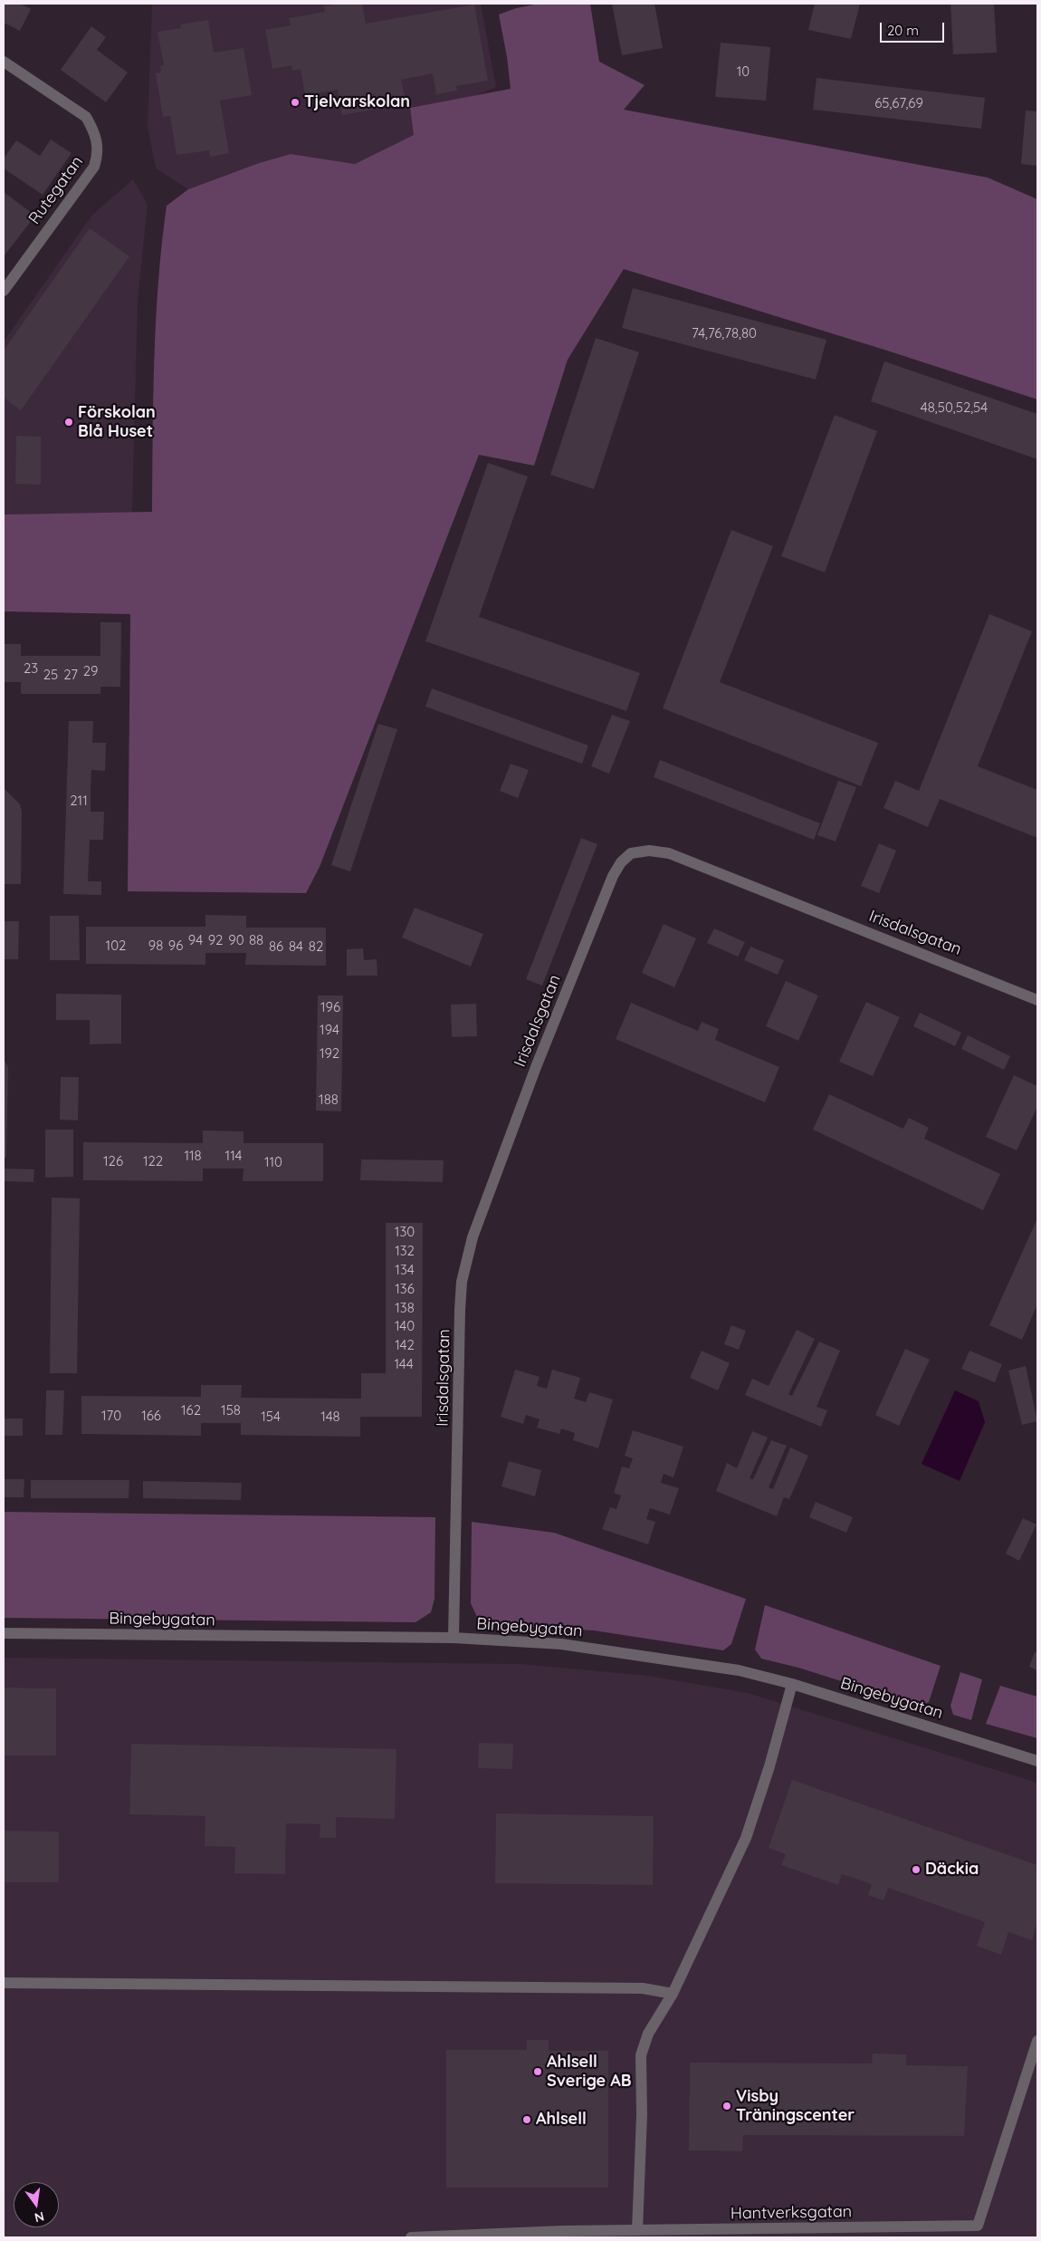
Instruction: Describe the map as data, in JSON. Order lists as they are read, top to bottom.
{
  "streets": {
    "street": [
      "Rutegatan",
      "Irisdalsgatan",
      "Bingebygatan",
      "Hantverksgatan"
    ]
  },
  "crossings": [
    ["Irisdalsgatan", "Bingebygatan"]
  ],
  "places": [
    "Tjelvarskolan",
    "Förskolan Blå Huset",
    "Däckia",
    "Ahlsell Sverige AB",
    "Visby Träningscenter",
    "Ahlsell"
  ],
  "house_numbers": [
    "10",
    "65,67,69",
    "74,76,78,80",
    "48,50,52,54",
    "23",
    "29",
    "25",
    "27",
    "211",
    "94",
    "92",
    "90",
    "88",
    "102",
    "98",
    "96",
    "86",
    "84",
    "82",
    "196",
    "194",
    "192",
    "188",
    "118",
    "114",
    "126",
    "122",
    "110",
    "130",
    "132",
    "134",
    "136",
    "138",
    "140",
    "142",
    "144",
    "162",
    "158",
    "170",
    "166",
    "154",
    "148"
  ],
  "scale_bar": "20 m",
  "north": "bottom"
}
